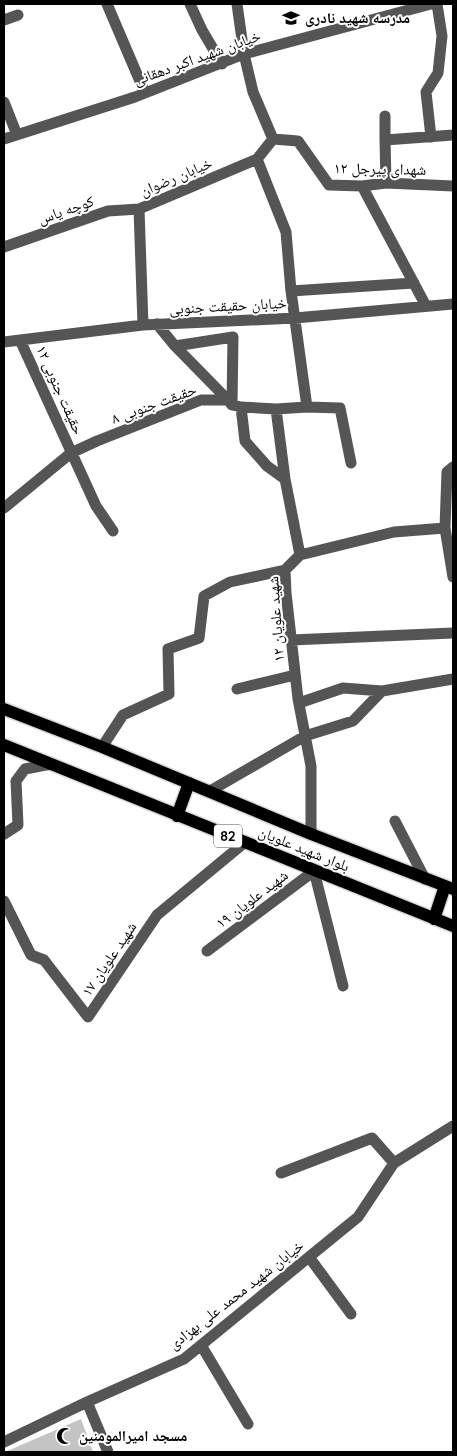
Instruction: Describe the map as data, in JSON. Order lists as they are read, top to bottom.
{
  "streets": {
    "main road": ["82", "بلوار شهید علویان"],
    "street": [
      "خیابان شهید اکبر دهقانی",
      "شهدای پیرجل ۱۲",
      "خیابان رضوان",
      "کوچه یاس",
      "خیابان حقیقت جنوبی",
      "حقیقت جنوبی ۱۲",
      "حقیقت جنوبی ۸",
      "شهید علویان ۱۲",
      "شهید علویان ۱۹",
      "شهید علویان ۱۷",
      "خیابان شهید محمد علی بهزادی"
    ]
  },
  "crossings": [
    ["شهدای پیرجل ۱۲", "خیابان رضوان"],
    ["خیابان رضوان", "کوچه یاس"],
    ["خیابان رضوان", "خیابان حقیقت جنوبی"],
    ["خیابان حقیقت جنوبی", "حقیقت جنوبی ۱۲"],
    ["حقیقت جنوبی ۱۲", "حقیقت جنوبی ۸"],
    ["شهید علویان ۱۲", "بلوار شهید علویان"],
    ["بلوار شهید علویان", "شهید علویان ۱۹"],
    ["بلوار شهید علویان", "شهید علویان ۱۷"]
  ],
  "places": {
    "school or university": ["مدرسه شهید نادری"],
    "mosque": ["مسجد امیرالمومنین"]
  }
}
